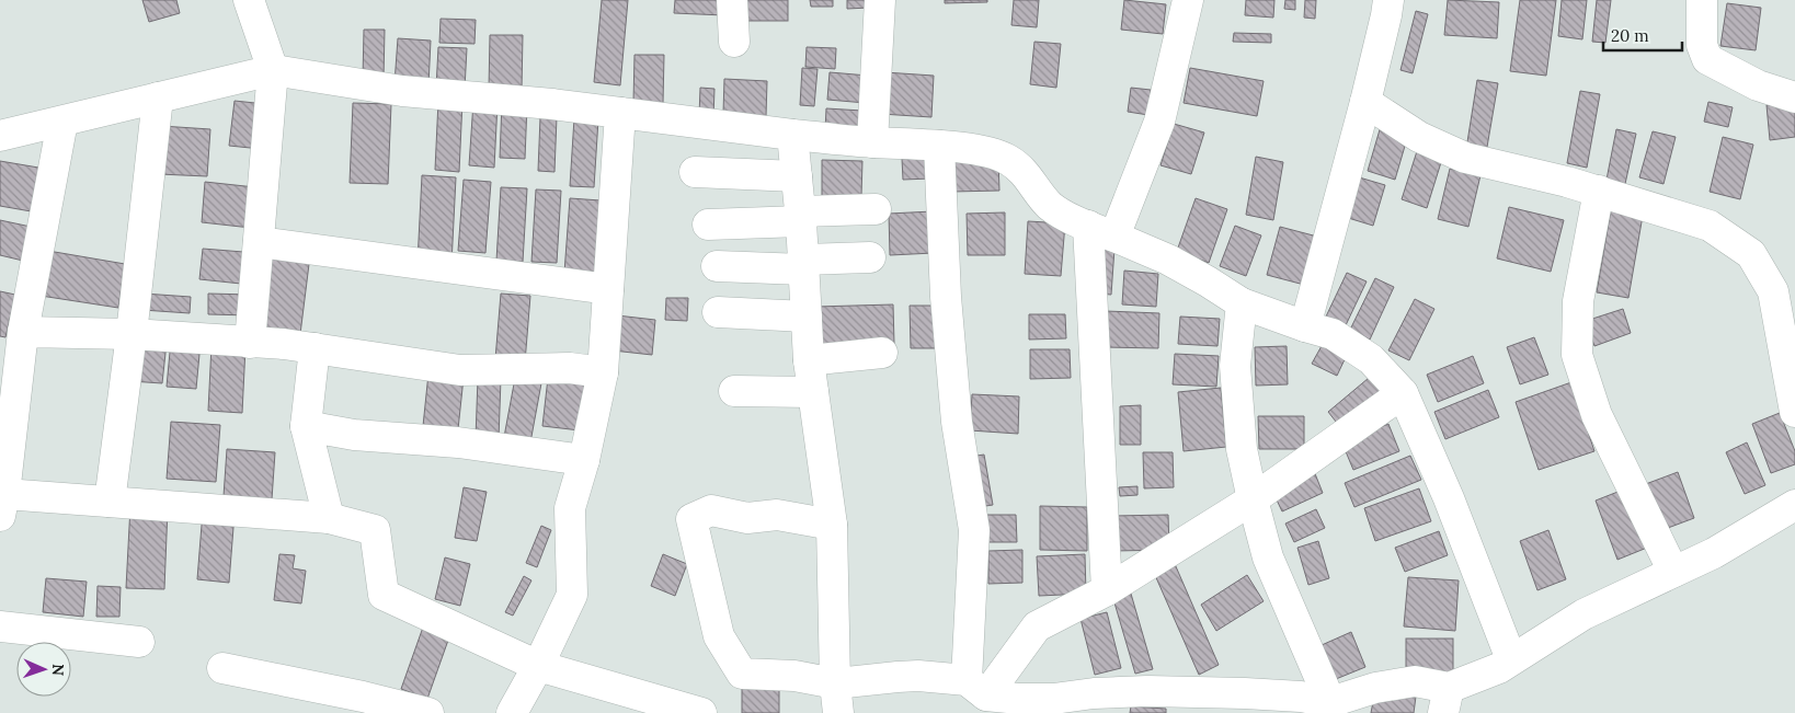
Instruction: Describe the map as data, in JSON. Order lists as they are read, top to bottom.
{
  "scale_bar": "20 m",
  "north": "right"
}
